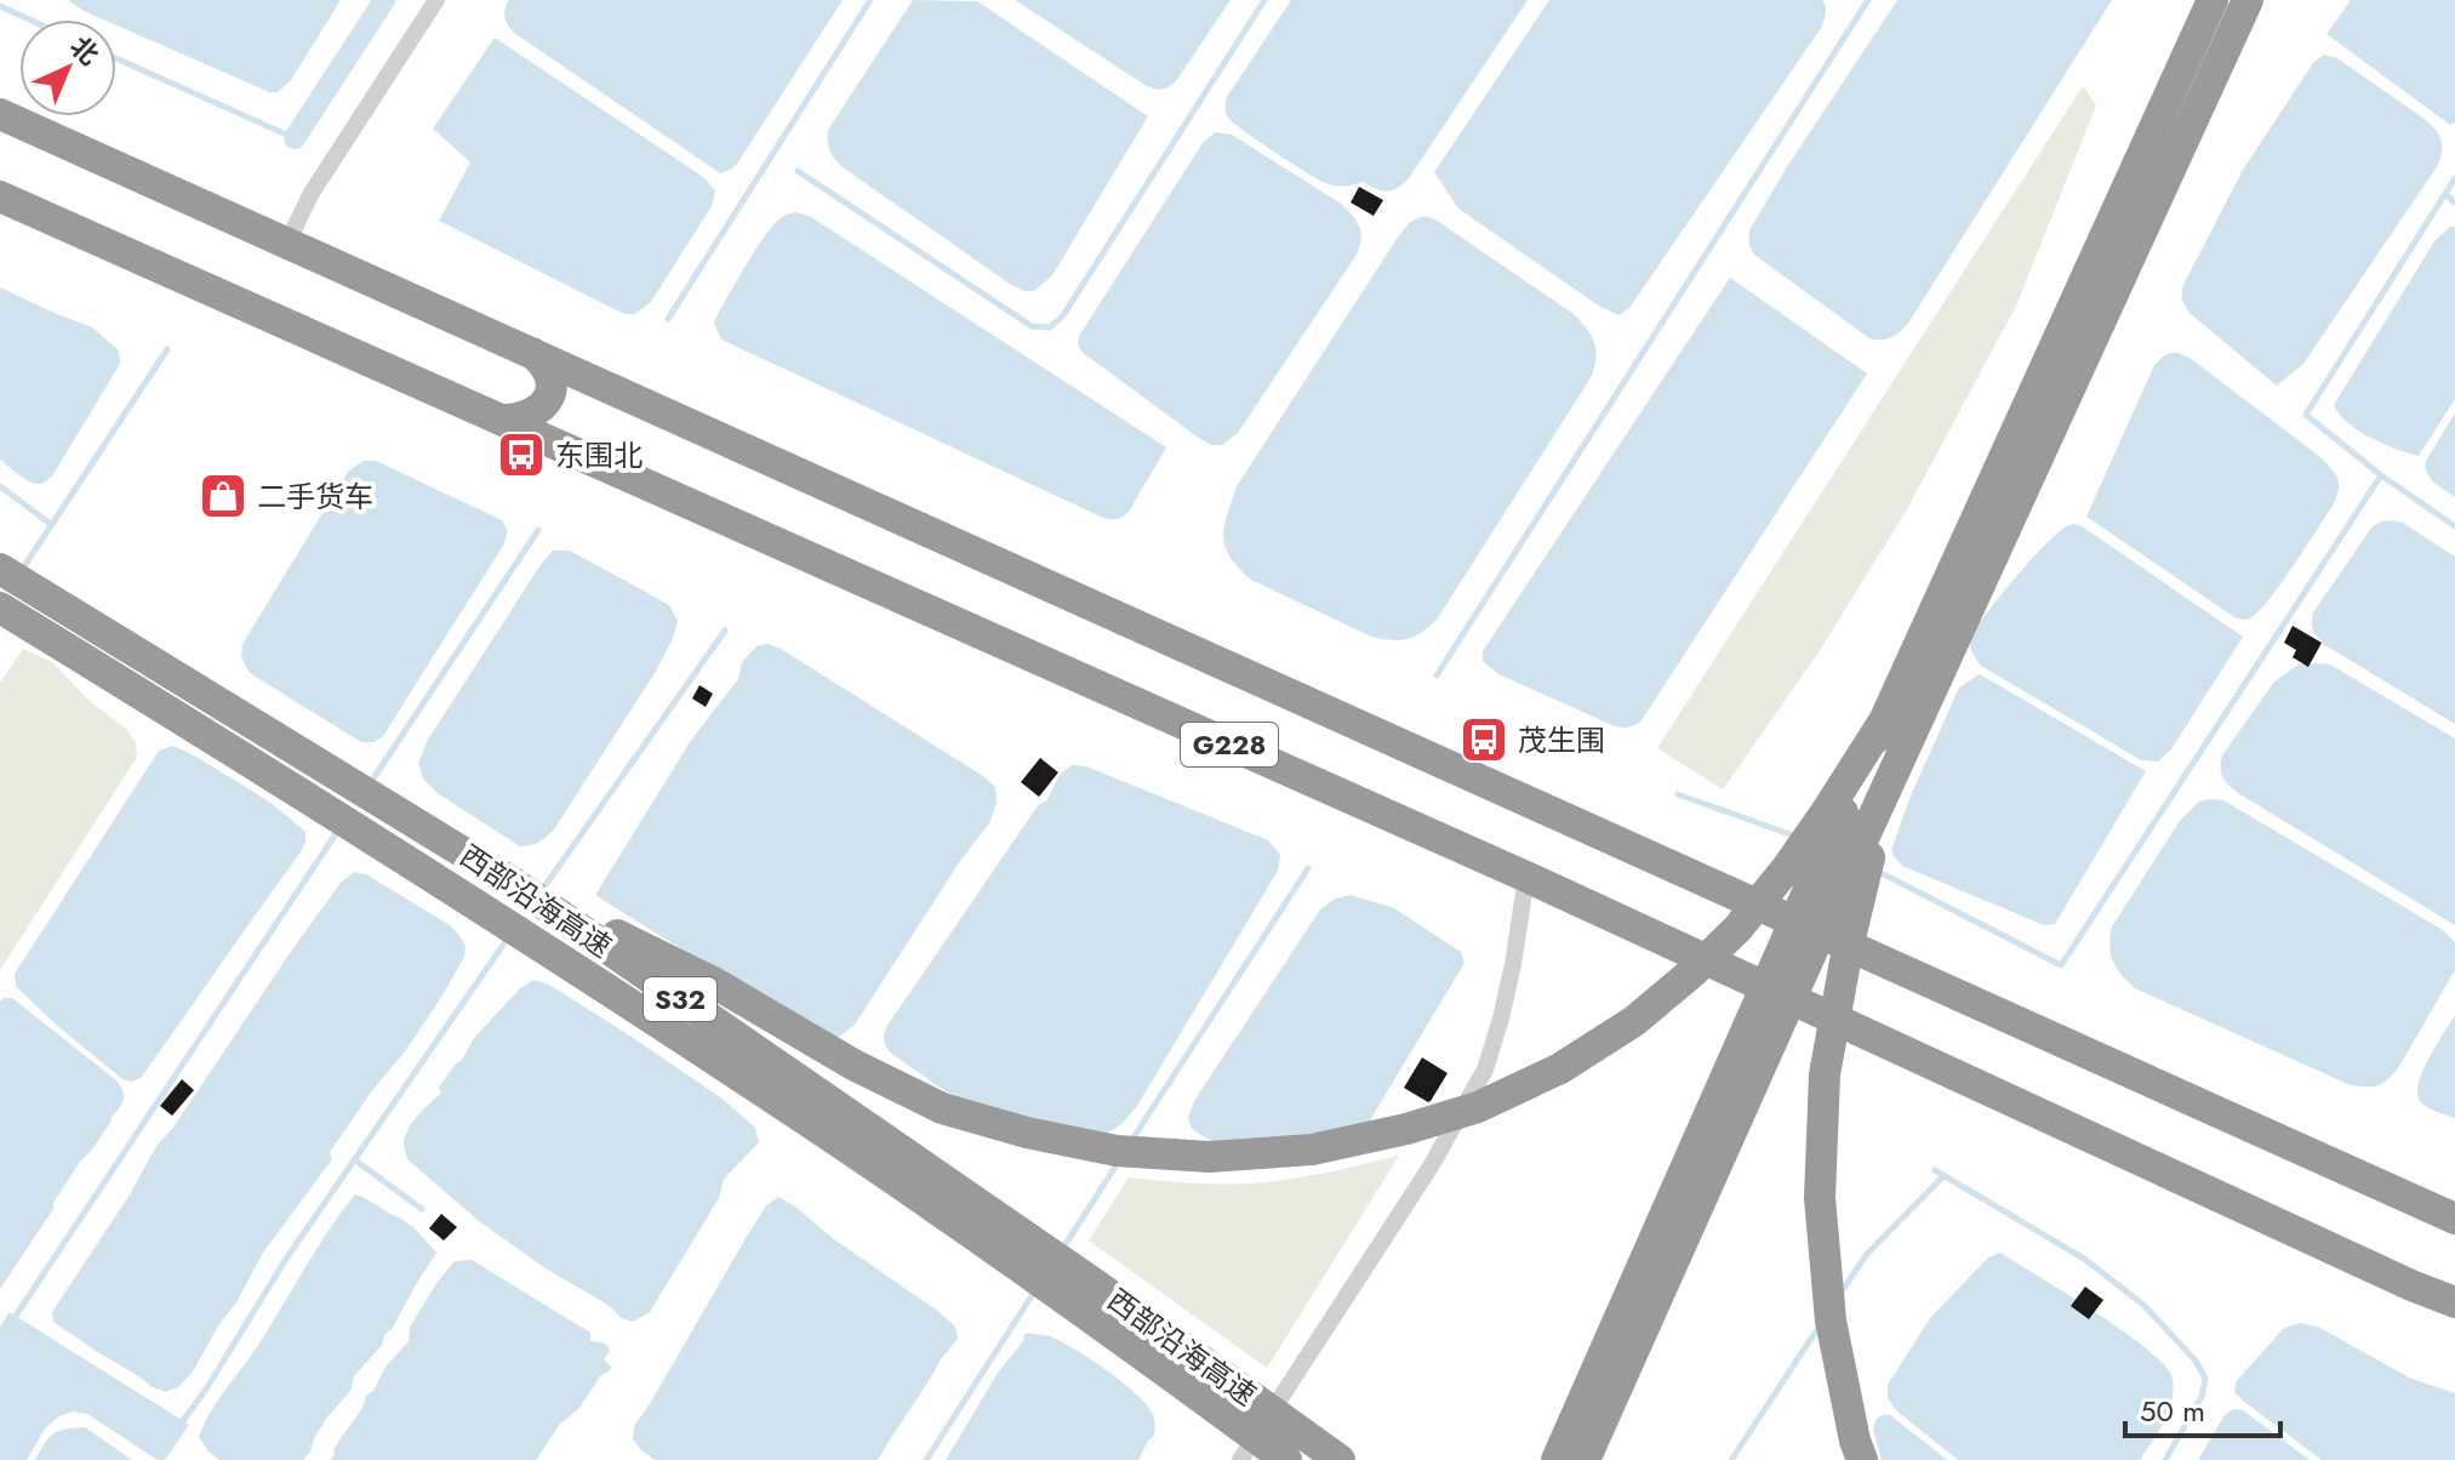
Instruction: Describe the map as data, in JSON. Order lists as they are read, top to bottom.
{
  "streets": {
    "highway": ["G228", "西部沿海高速", "S32"]
  },
  "places": {
    "bus stop": ["东围北", "茂生围"],
    "shop": ["二手货车"]
  },
  "scale_bar": "50 m",
  "north": "top right"
}
